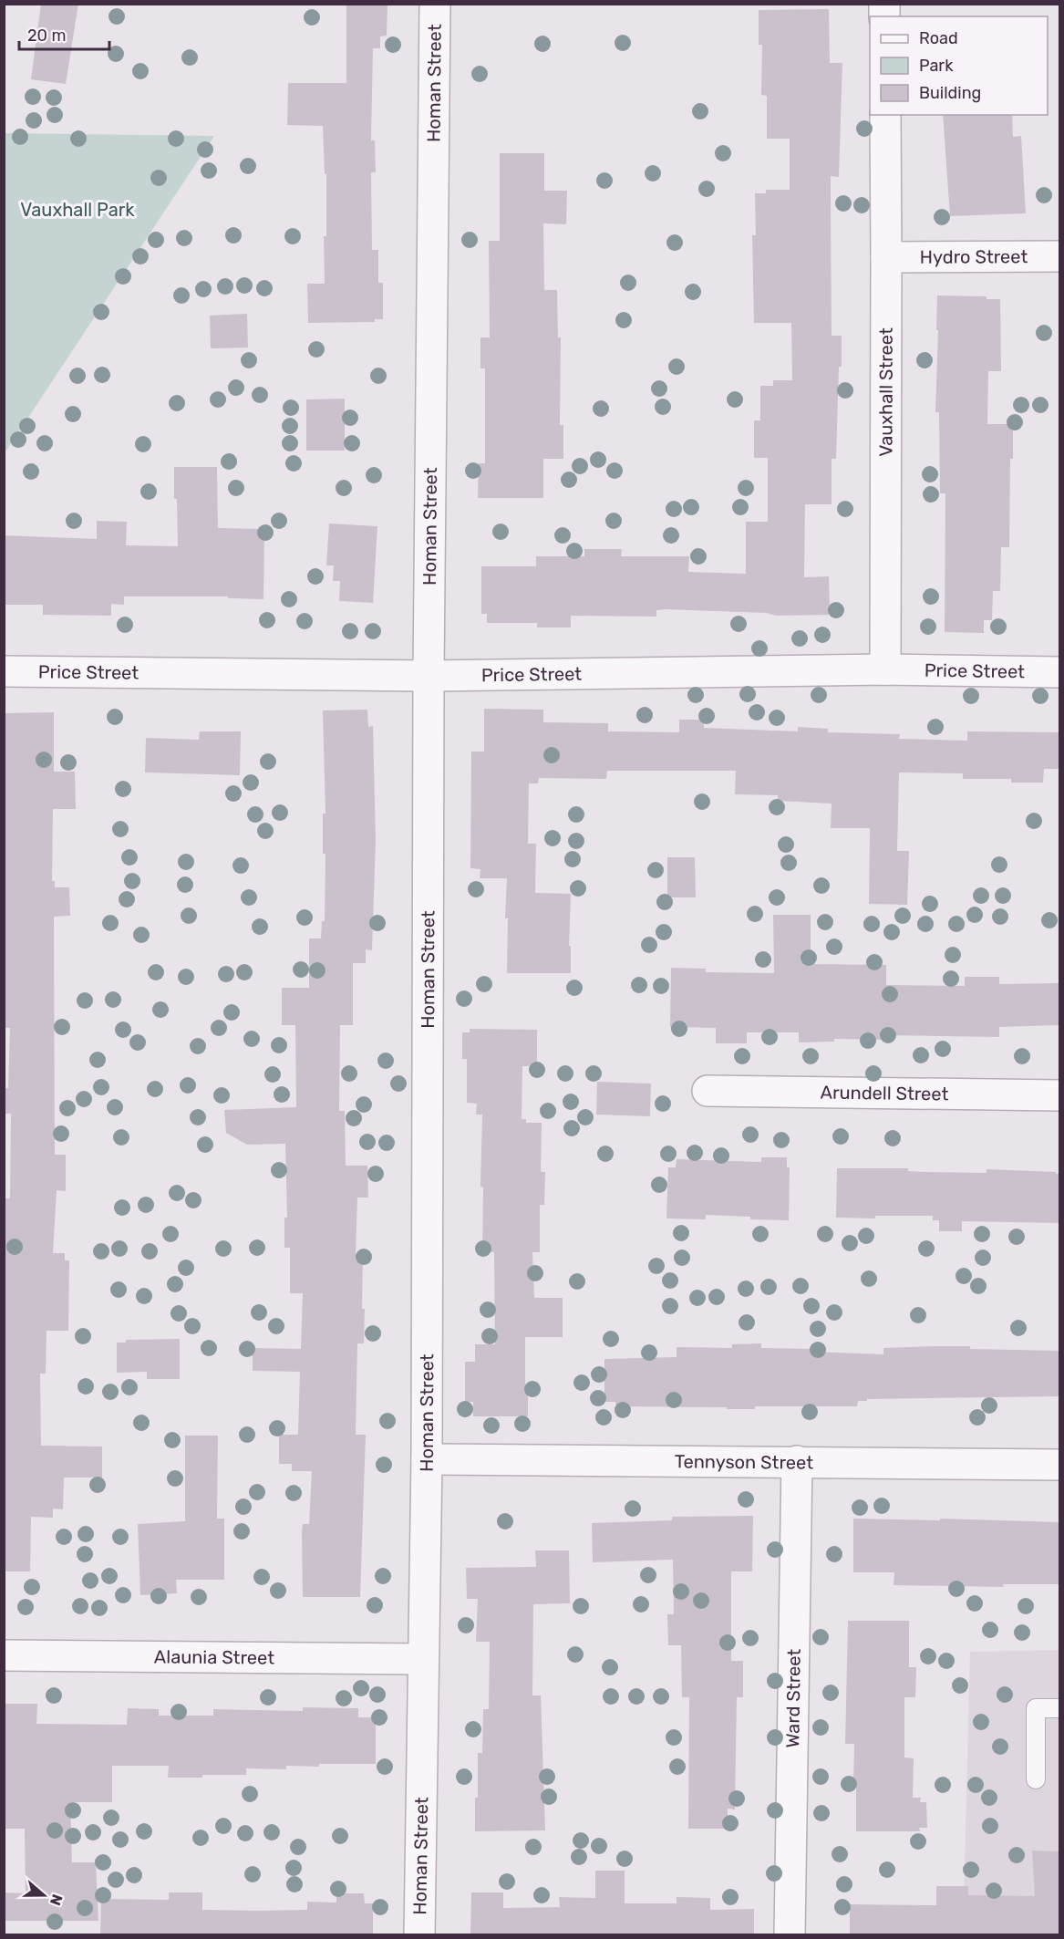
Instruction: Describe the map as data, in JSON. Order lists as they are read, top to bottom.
{
  "streets": {
    "street": [
      "Homan Street",
      "Hydro Street",
      "Vauxhall Street",
      "Price Street",
      "Arundell Street",
      "Tennyson Street",
      "Alaunia Street",
      "Ward Street"
    ]
  },
  "crossings": [
    ["Homan Street", "Price Street"],
    ["Homan Street", "Tennyson Street"],
    ["Homan Street", "Alaunia Street"],
    ["Hydro Street", "Vauxhall Street"],
    ["Vauxhall Street", "Price Street"],
    ["Tennyson Street", "Ward Street"]
  ],
  "parks": ["Vauxhall Park"],
  "legend": ["Road", "Park", "Building"],
  "scale_bar": "20 m",
  "north": "right"
}
